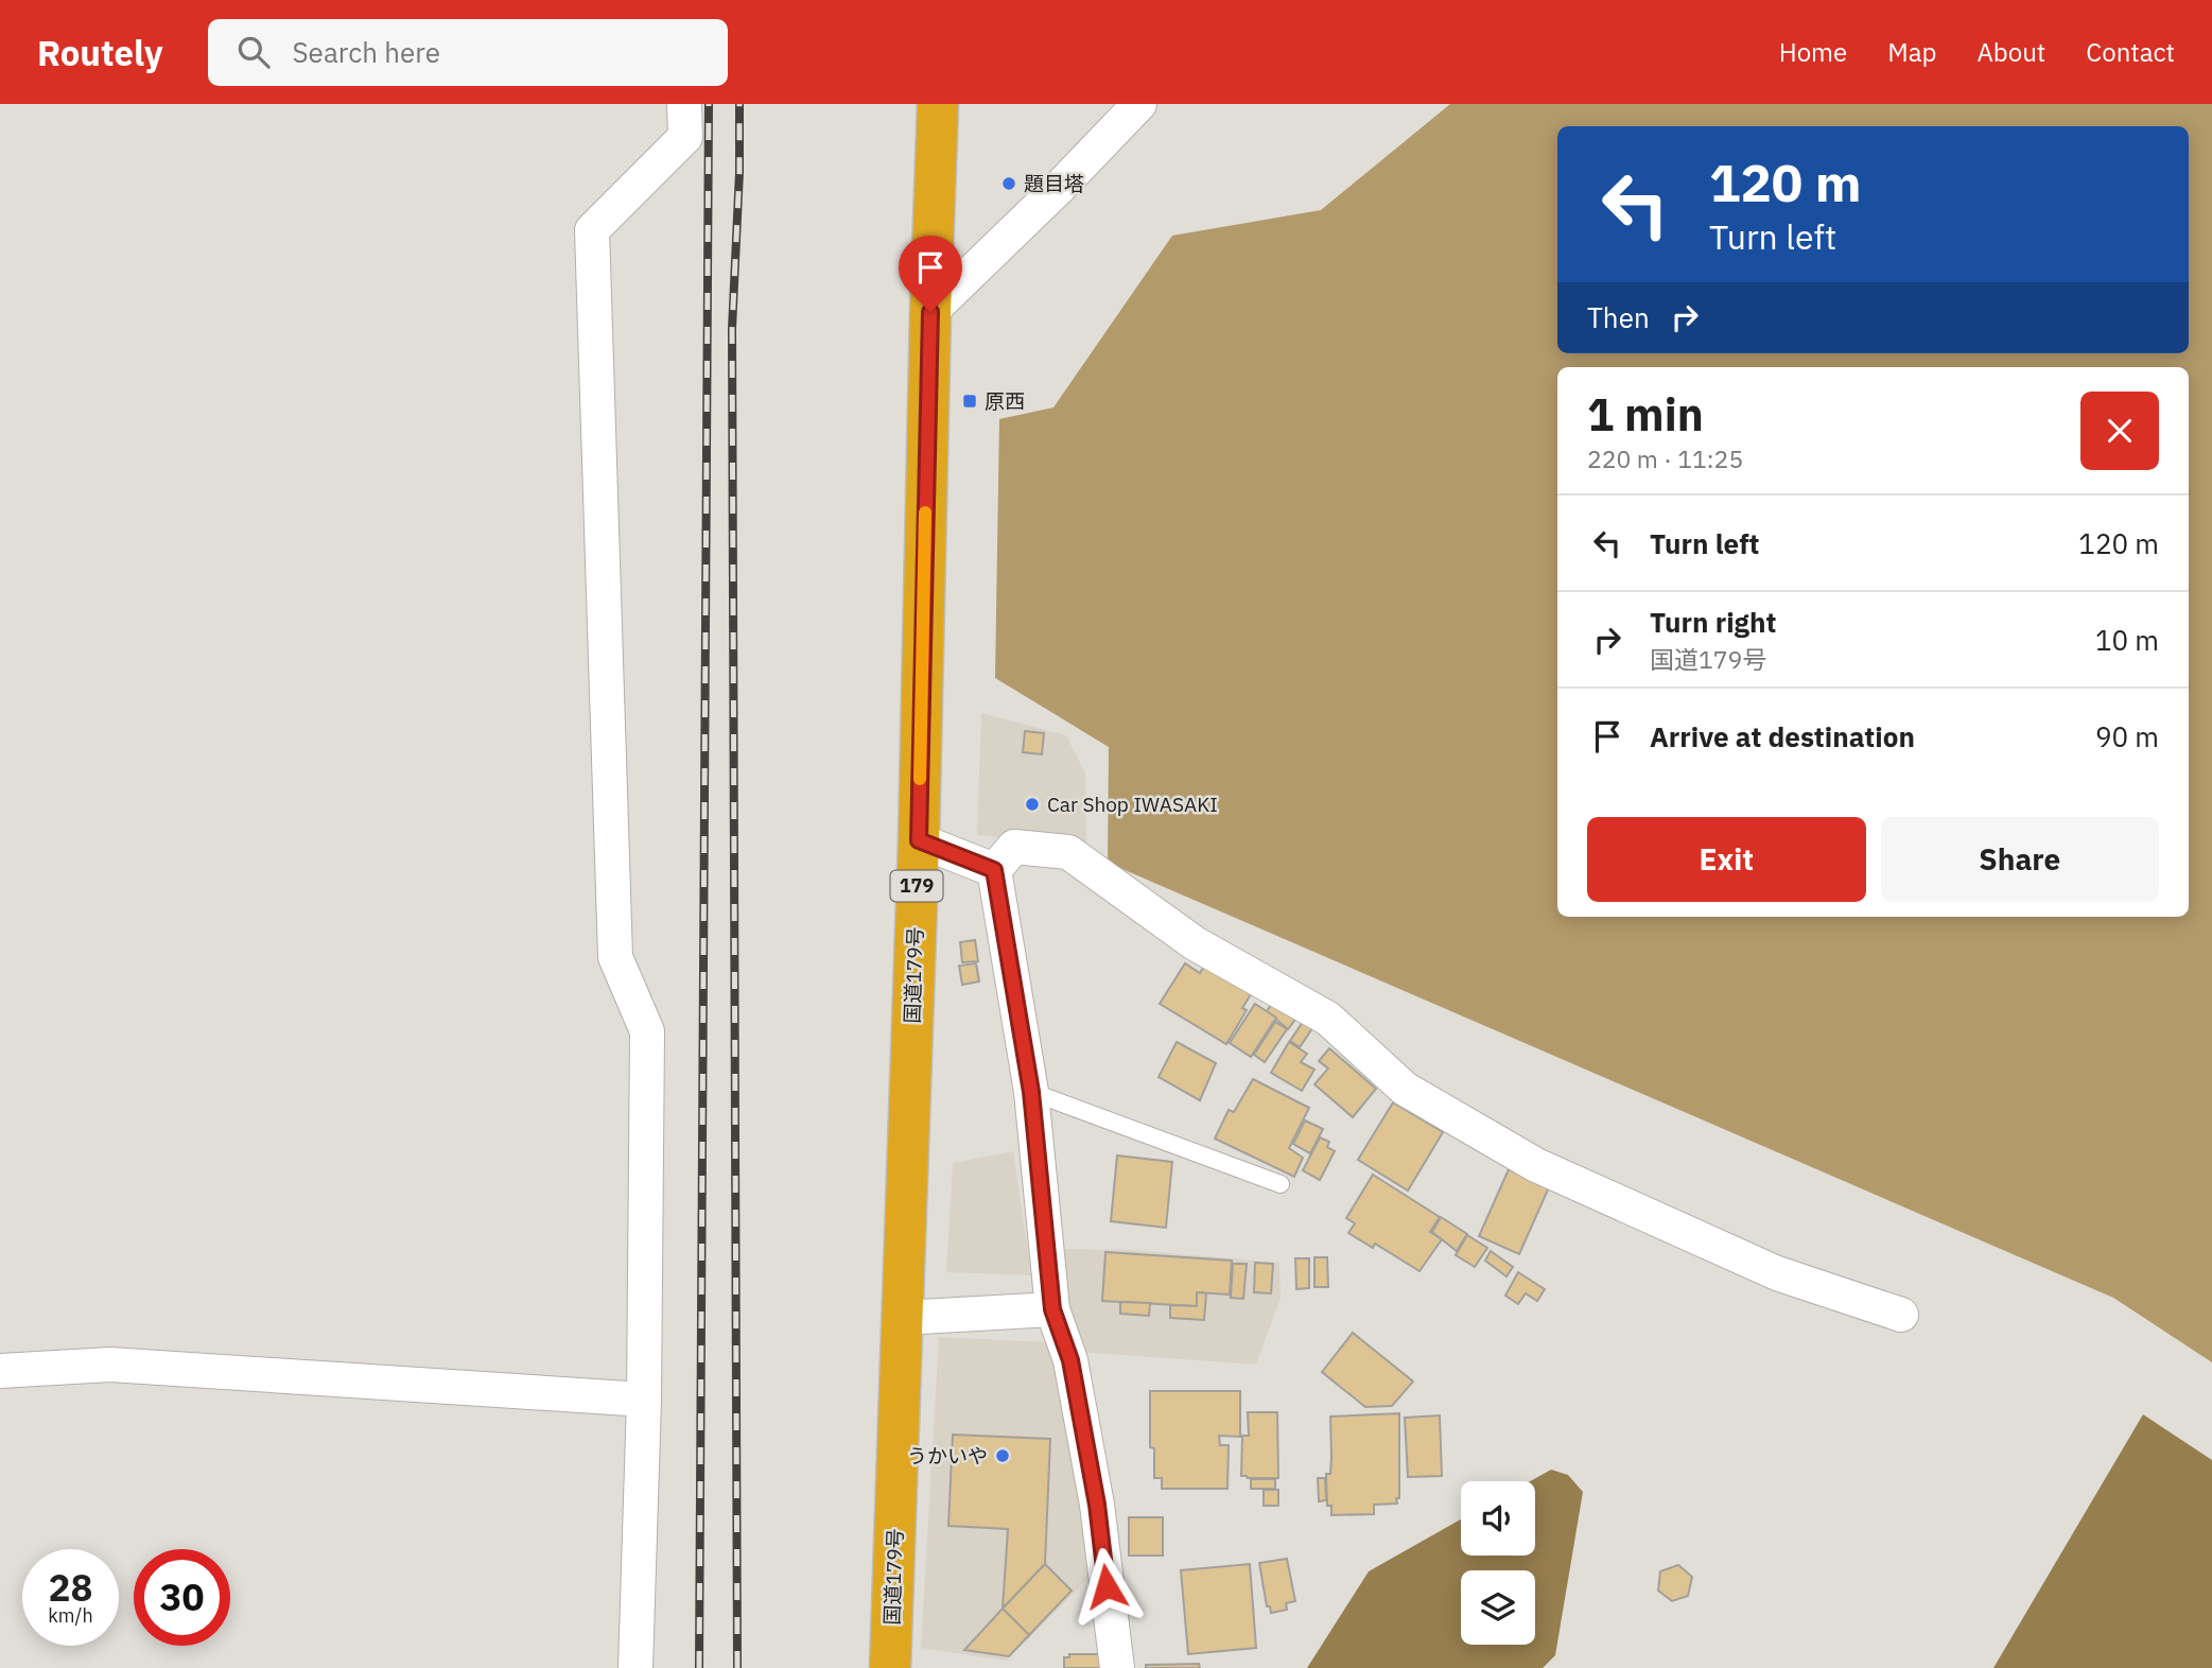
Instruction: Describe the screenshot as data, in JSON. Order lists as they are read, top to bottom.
{
  "streets": {
    "highway": ["179", "国道179号"]
  },
  "places": {
    "other": ["題目塔", "Car Shop IWASAKI", "うかいや"],
    "transit": ["原西"]
  },
  "page": {
    "header": "Routely",
    "search": "Search here",
    "nav": [
      "Home",
      "Map",
      "About",
      "Contact"
    ],
    "turn": ["120 m", "Turn left"],
    "then": "Then",
    "heading": ["1 min", "220 m · 11:25"],
    "list": [
      {
        "name": "Turn left",
        "value": "120 m"
      },
      {
        "name": "Turn right",
        "note": "国道179号",
        "value": "10 m"
      },
      {
        "name": "Arrive at destination",
        "value": "90 m"
      }
    ],
    "buttons": ["Exit", "Share"],
    "speed": "28 km/h",
    "limit": "30"
  }
}
